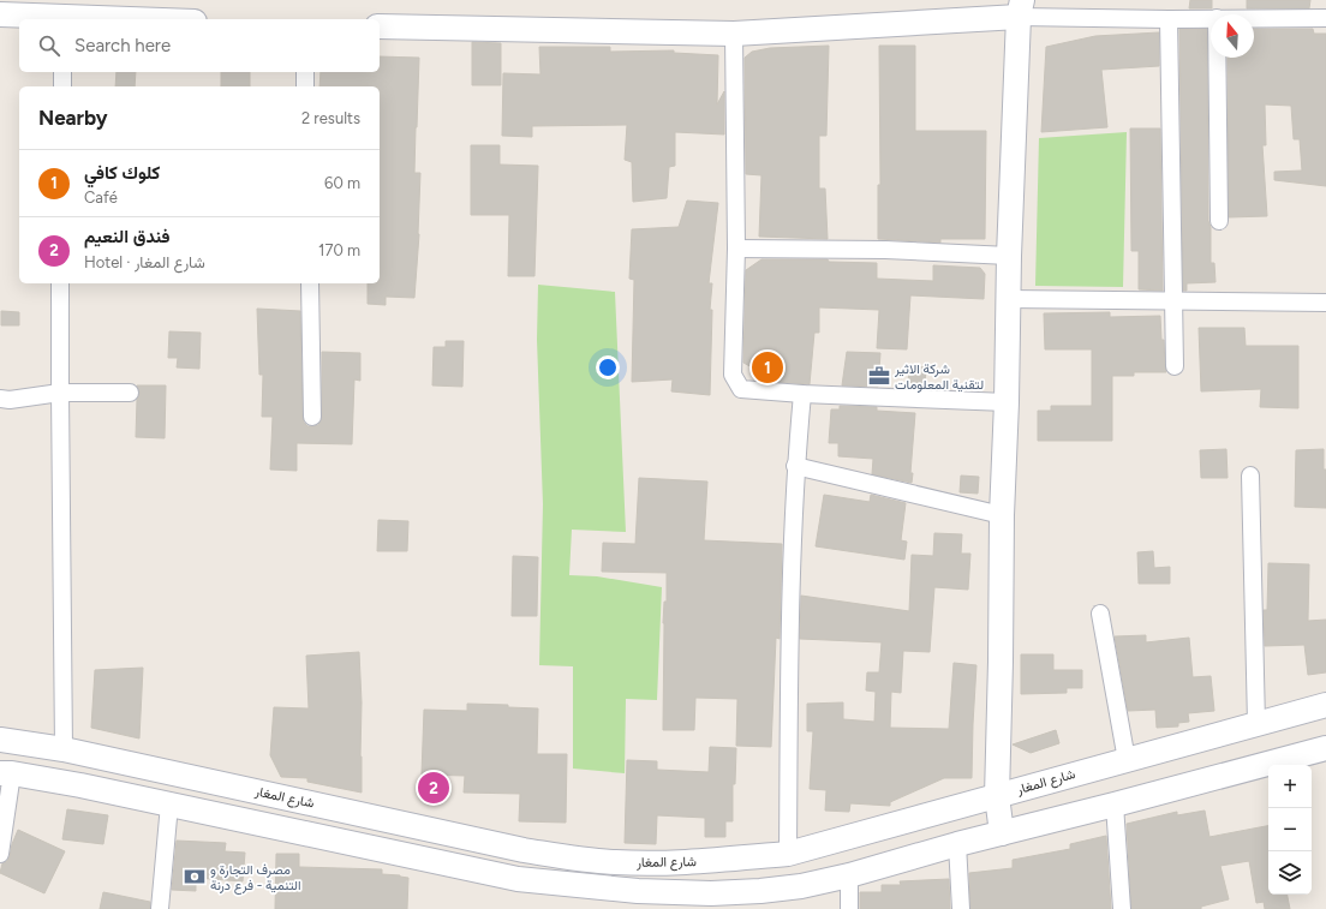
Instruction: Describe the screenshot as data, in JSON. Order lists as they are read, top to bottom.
{
  "streets": {
    "main road": ["شارع المغار"]
  },
  "places": {
    "office": ["شركة الاثير لتقنية المعلومات"],
    "bank": ["مصرف التجارة و التنمية - فرع درنة"]
  },
  "north": "top",
  "page": {
    "search": "Search here",
    "heading": ["Nearby", "2 results"],
    "list": [
      {
        "mark": "1",
        "name": "كلوك كافي",
        "note": "Café",
        "value": "60 m"
      },
      {
        "mark": "2",
        "name": "فندق النعيم",
        "note": "Hotel · شارع المغار",
        "value": "170 m"
      }
    ],
    "pins": ["1", "2"],
    "map_buttons": ["+", "−"]
  }
}
